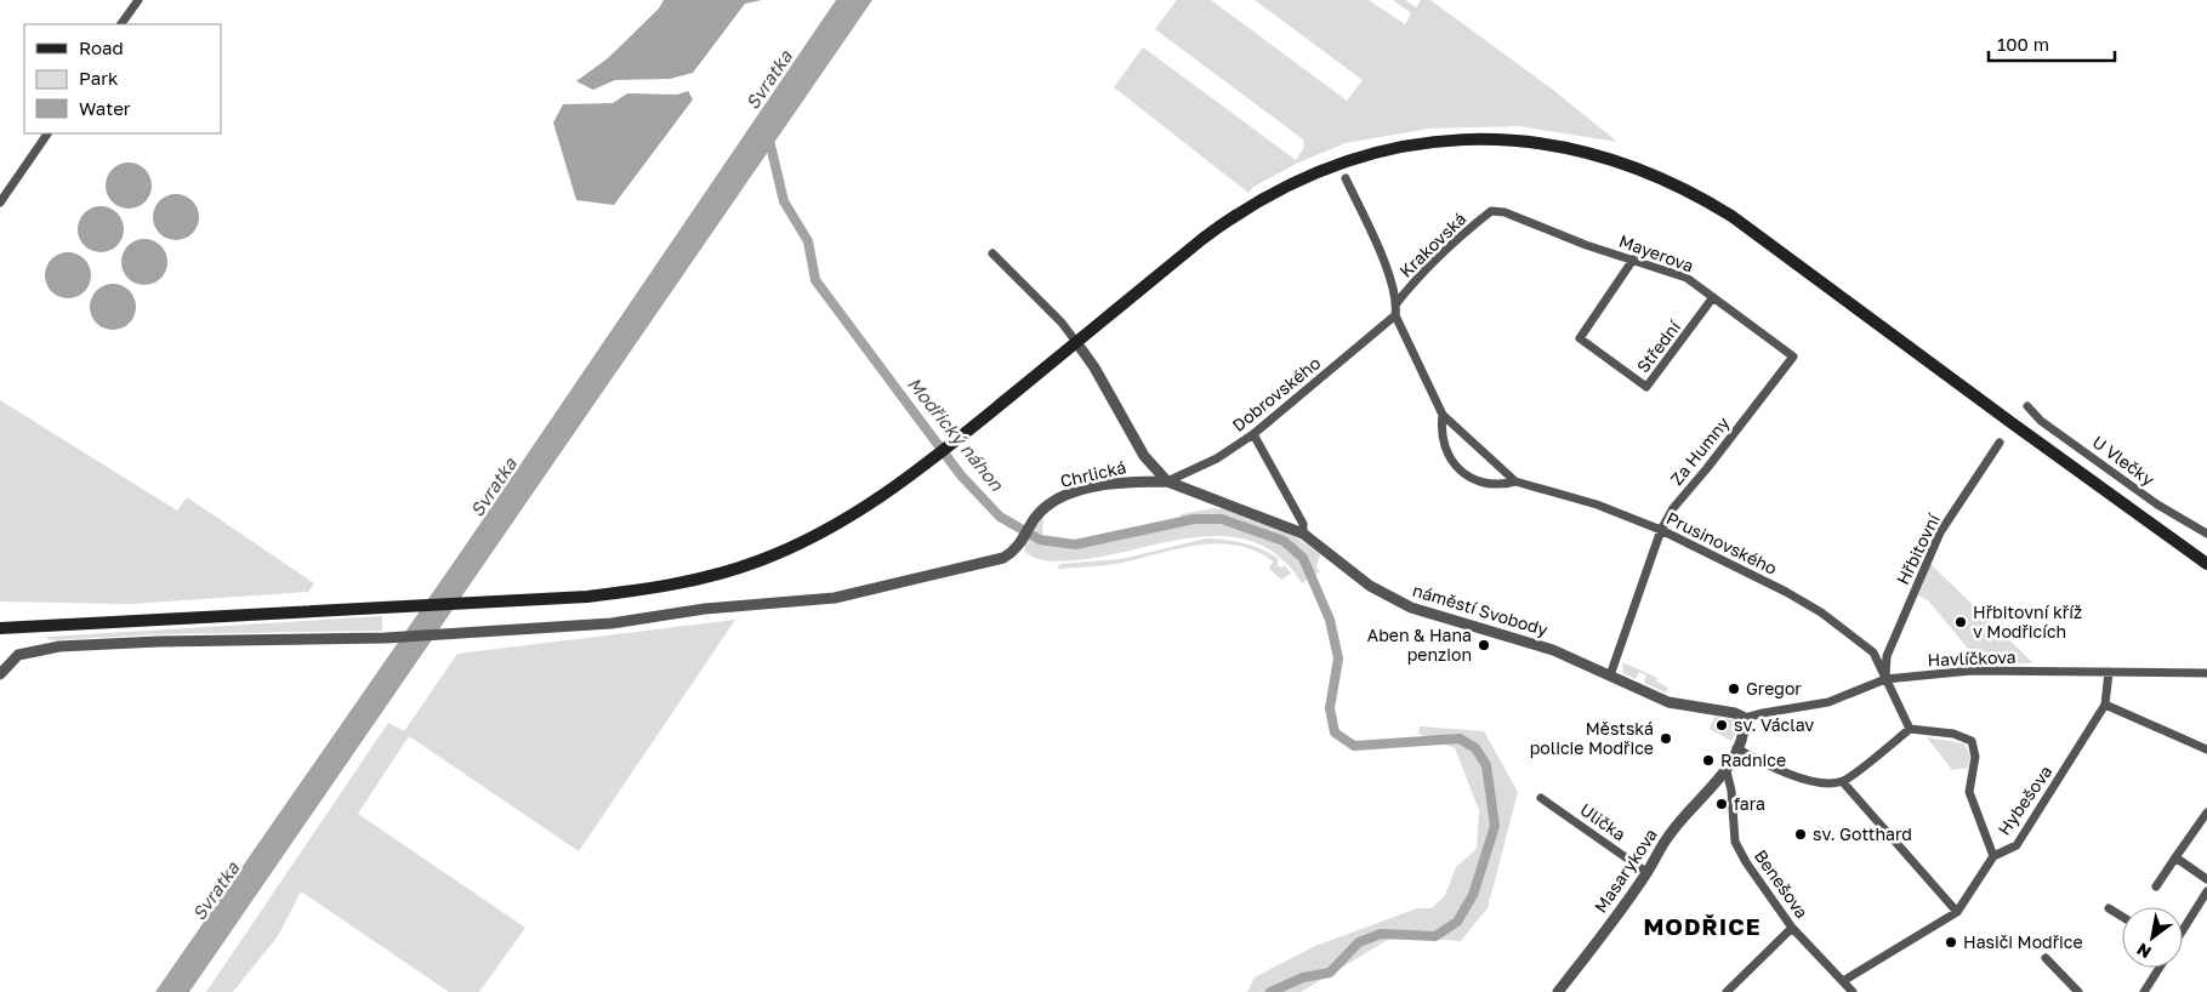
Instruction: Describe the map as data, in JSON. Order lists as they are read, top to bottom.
{
  "streets": {
    "street": [
      "Krakovská",
      "Mayerova",
      "Střední",
      "Dobrovského",
      "Za Humny",
      "U Vlečky",
      "Chrlická",
      "Prusinovského",
      "Hřbitovní",
      "náměstí Svobody",
      "Havlíčkova",
      "Hybešova",
      "Ulička",
      "Masarykova",
      "Benešova"
    ]
  },
  "crossings": [
    ["Krakovská", "Mayerova"],
    ["Mayerova", "Střední"],
    ["Mayerova", "Za Humny"],
    ["Dobrovského", "Chrlická"],
    ["Dobrovského", "Prusinovského"],
    ["Dobrovského", "náměstí Svobody"],
    ["Za Humny", "Prusinovského"],
    ["Za Humny", "náměstí Svobody"],
    ["Chrlická", "náměstí Svobody"],
    ["Prusinovského", "Hřbitovní"],
    ["Prusinovského", "Havlíčkova"],
    ["Hřbitovní", "Havlíčkova"],
    ["náměstí Svobody", "Havlíčkova"],
    ["Havlíčkova", "Hybešova"],
    ["Hybešova", "Benešova"],
    ["Ulička", "Masarykova"],
    ["Masarykova", "Benešova"]
  ],
  "districts": ["MODŘICE"],
  "water": ["Svratka", "Modřický náhon"],
  "places": [
    "Hřbitovní kříž v Modřicích",
    "Aben & Hana penzion",
    "Gregor",
    "sv. Václav",
    "Městská policie Modřice",
    "Radnice",
    "fara",
    "sv. Gotthard",
    "Hasiči Modřice"
  ],
  "legend": ["Road", "Park", "Water"],
  "scale_bar": "100 m",
  "north": "bottom left"
}
